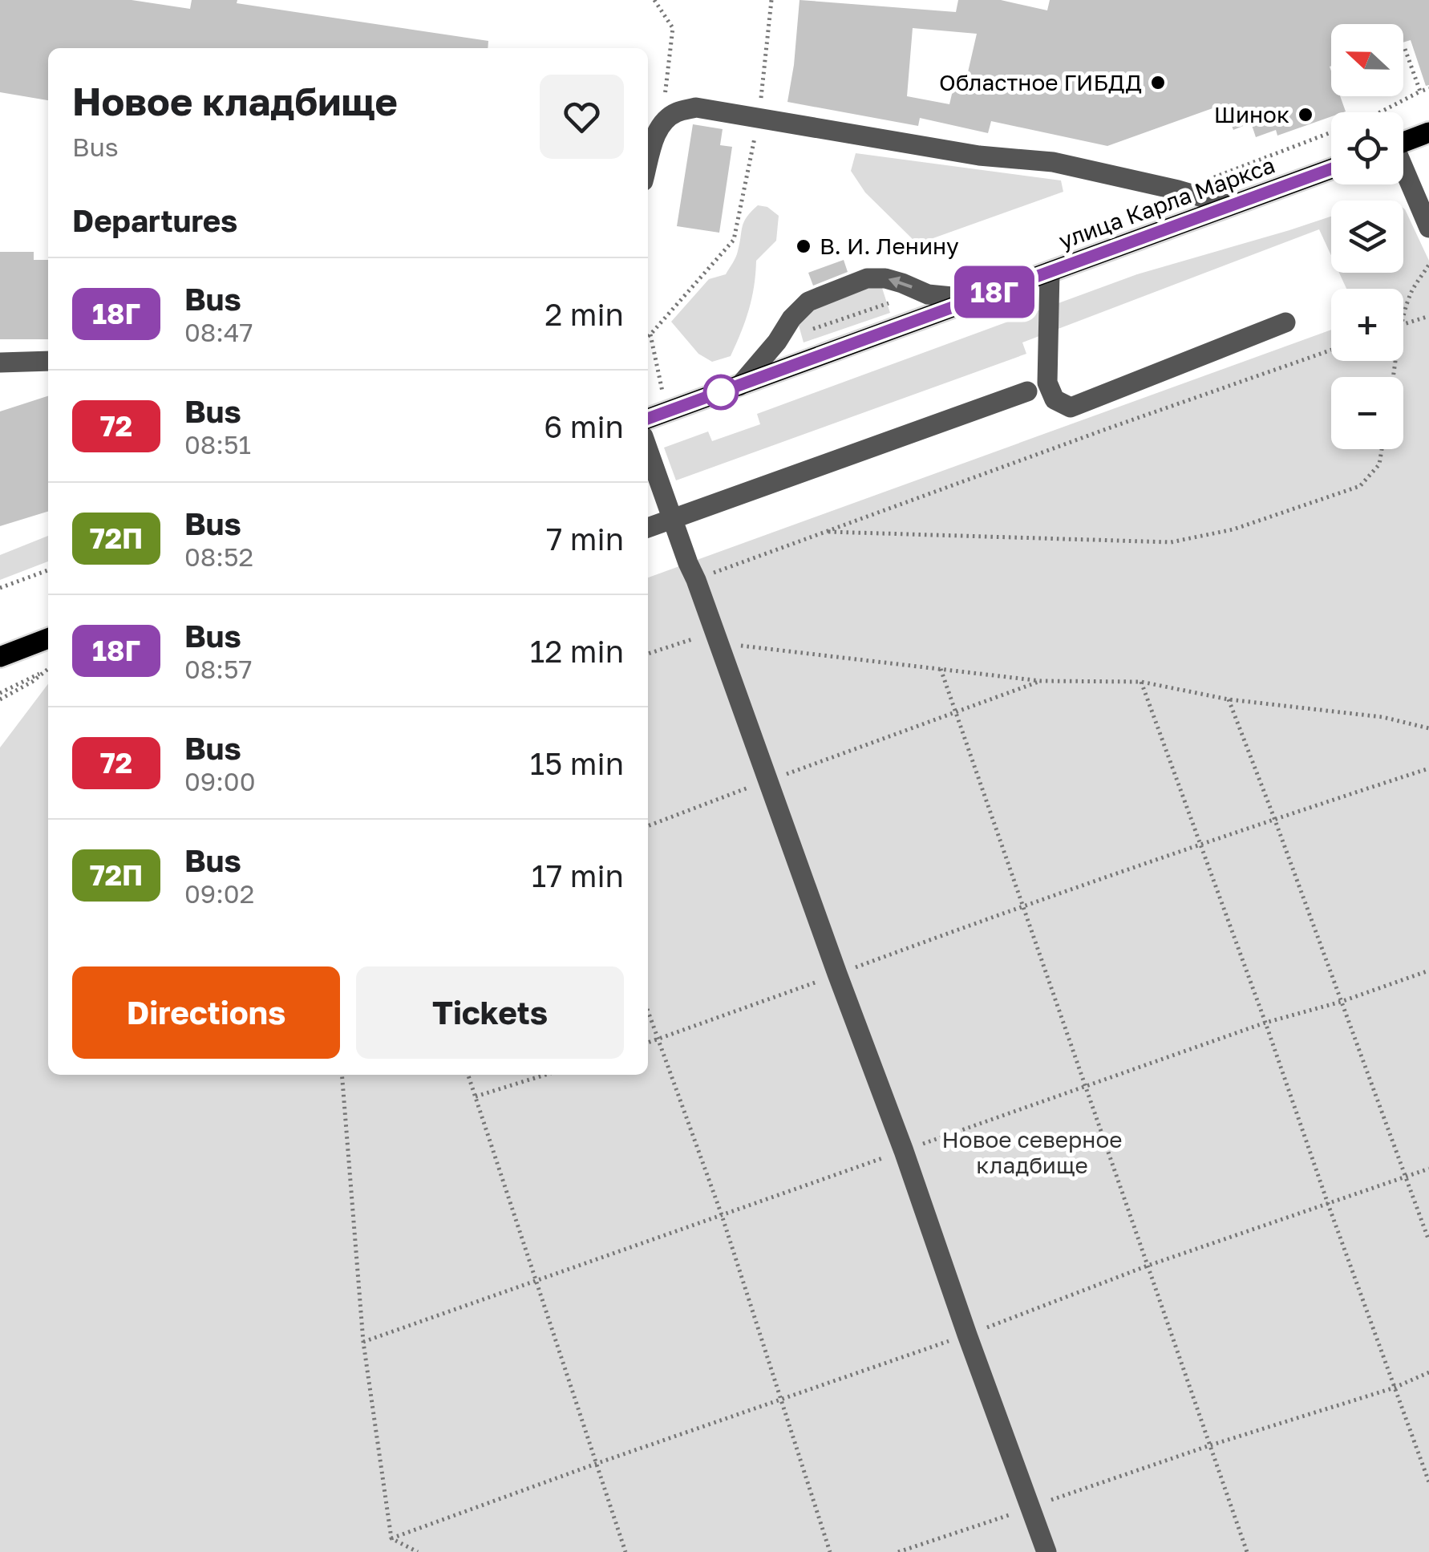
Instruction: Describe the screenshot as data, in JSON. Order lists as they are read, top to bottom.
{
  "streets": {
    "main road": ["улица Карла Маркса"]
  },
  "parks": ["Новое северное кладбище"],
  "places": ["Областное ГИБДД", "Шинок", "В. И. Ленину"],
  "lines": ["bus line 18Г"],
  "north": "left",
  "page": {
    "on_map": "18Г",
    "map_buttons": ["+", "−"],
    "heading": [
      ["Новое кладбище", "Bus"],
      "Departures"
    ],
    "list": [
      {
        "mark": "18Г",
        "name": "Bus",
        "note": "08:47",
        "value": "2 min"
      },
      {
        "mark": "72",
        "name": "Bus",
        "note": "08:51",
        "value": "6 min"
      },
      {
        "mark": "72П",
        "name": "Bus",
        "note": "08:52",
        "value": "7 min"
      },
      {
        "mark": "18Г",
        "name": "Bus",
        "note": "08:57",
        "value": "12 min"
      },
      {
        "mark": "72",
        "name": "Bus",
        "note": "09:00",
        "value": "15 min"
      },
      {
        "mark": "72П",
        "name": "Bus",
        "note": "09:02",
        "value": "17 min"
      }
    ],
    "buttons": ["Directions", "Tickets"]
  }
}
